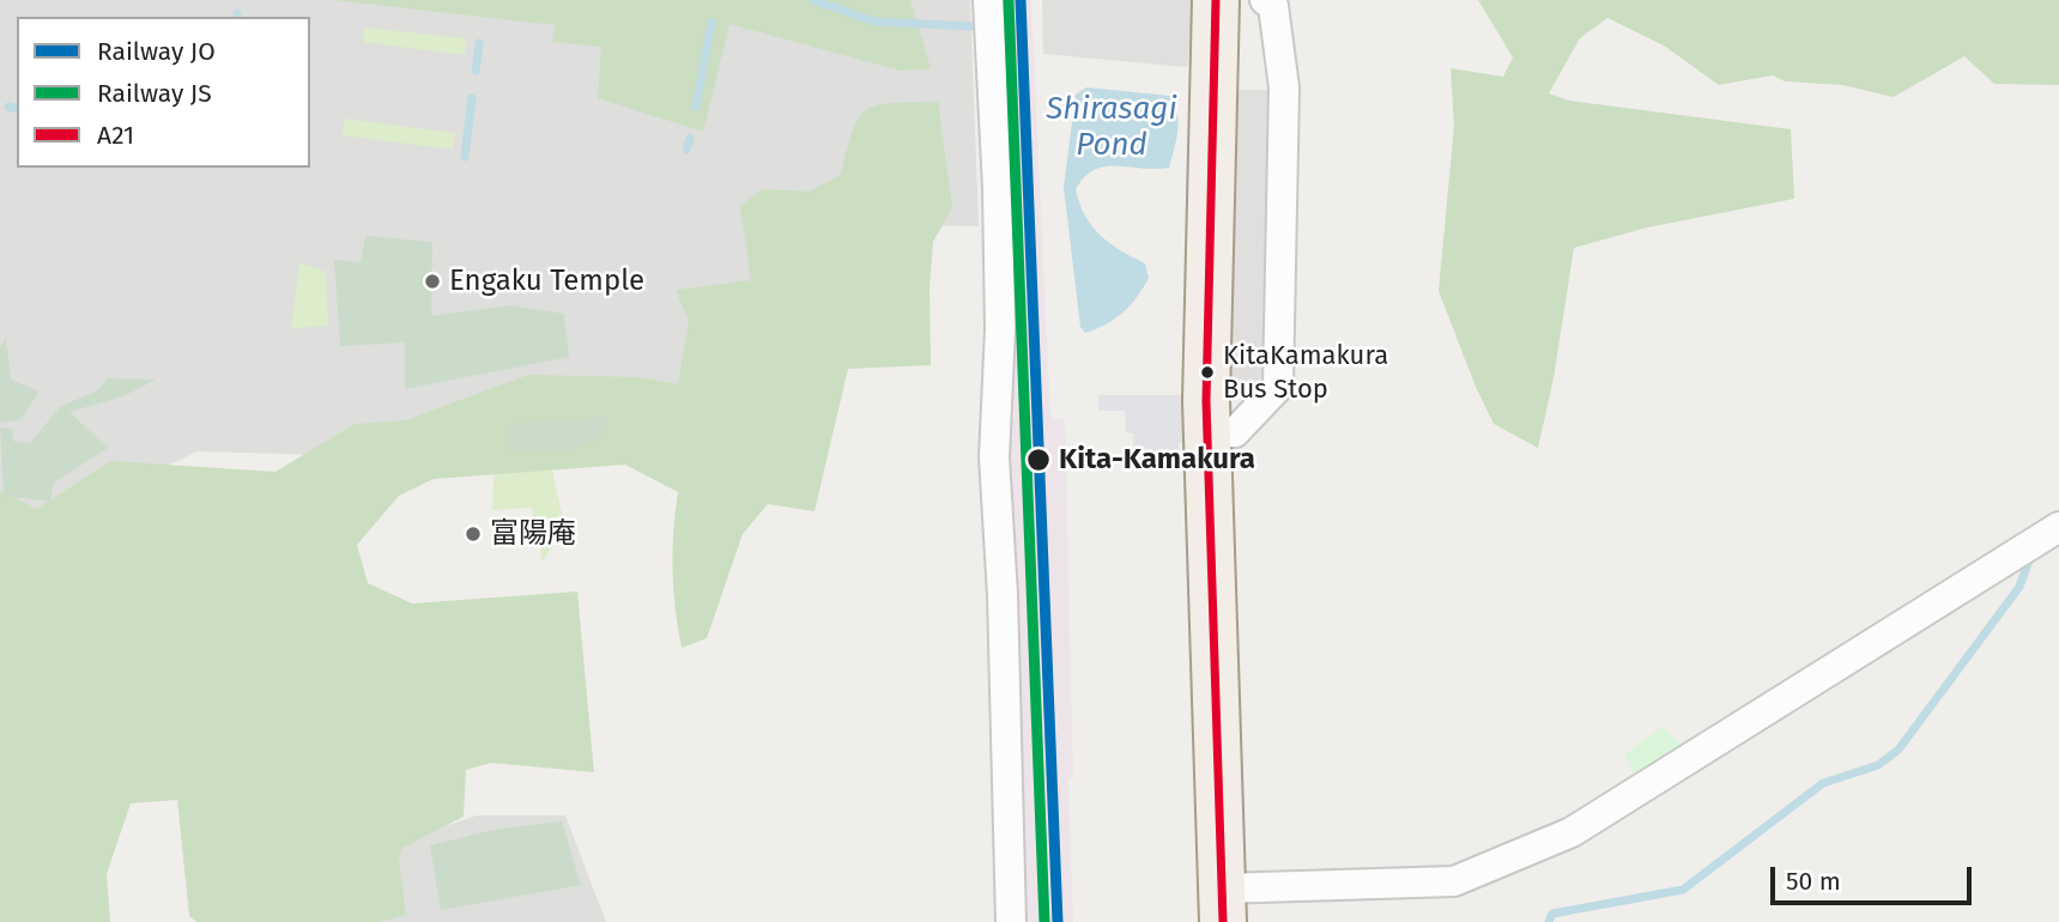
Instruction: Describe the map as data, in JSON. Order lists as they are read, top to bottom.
{
  "water": ["Shirasagi Pond"],
  "places": [
    "Engaku Temple",
    "KitaKamakura Bus Stop",
    "Kita-Kamakura",
    "富陽庵"
  ],
  "lines": ["rail line JO", "transit line A21", "rail line JS"],
  "legend": ["Railway JO", "Railway JS", "A21"],
  "scale_bar": "50 m"
}
